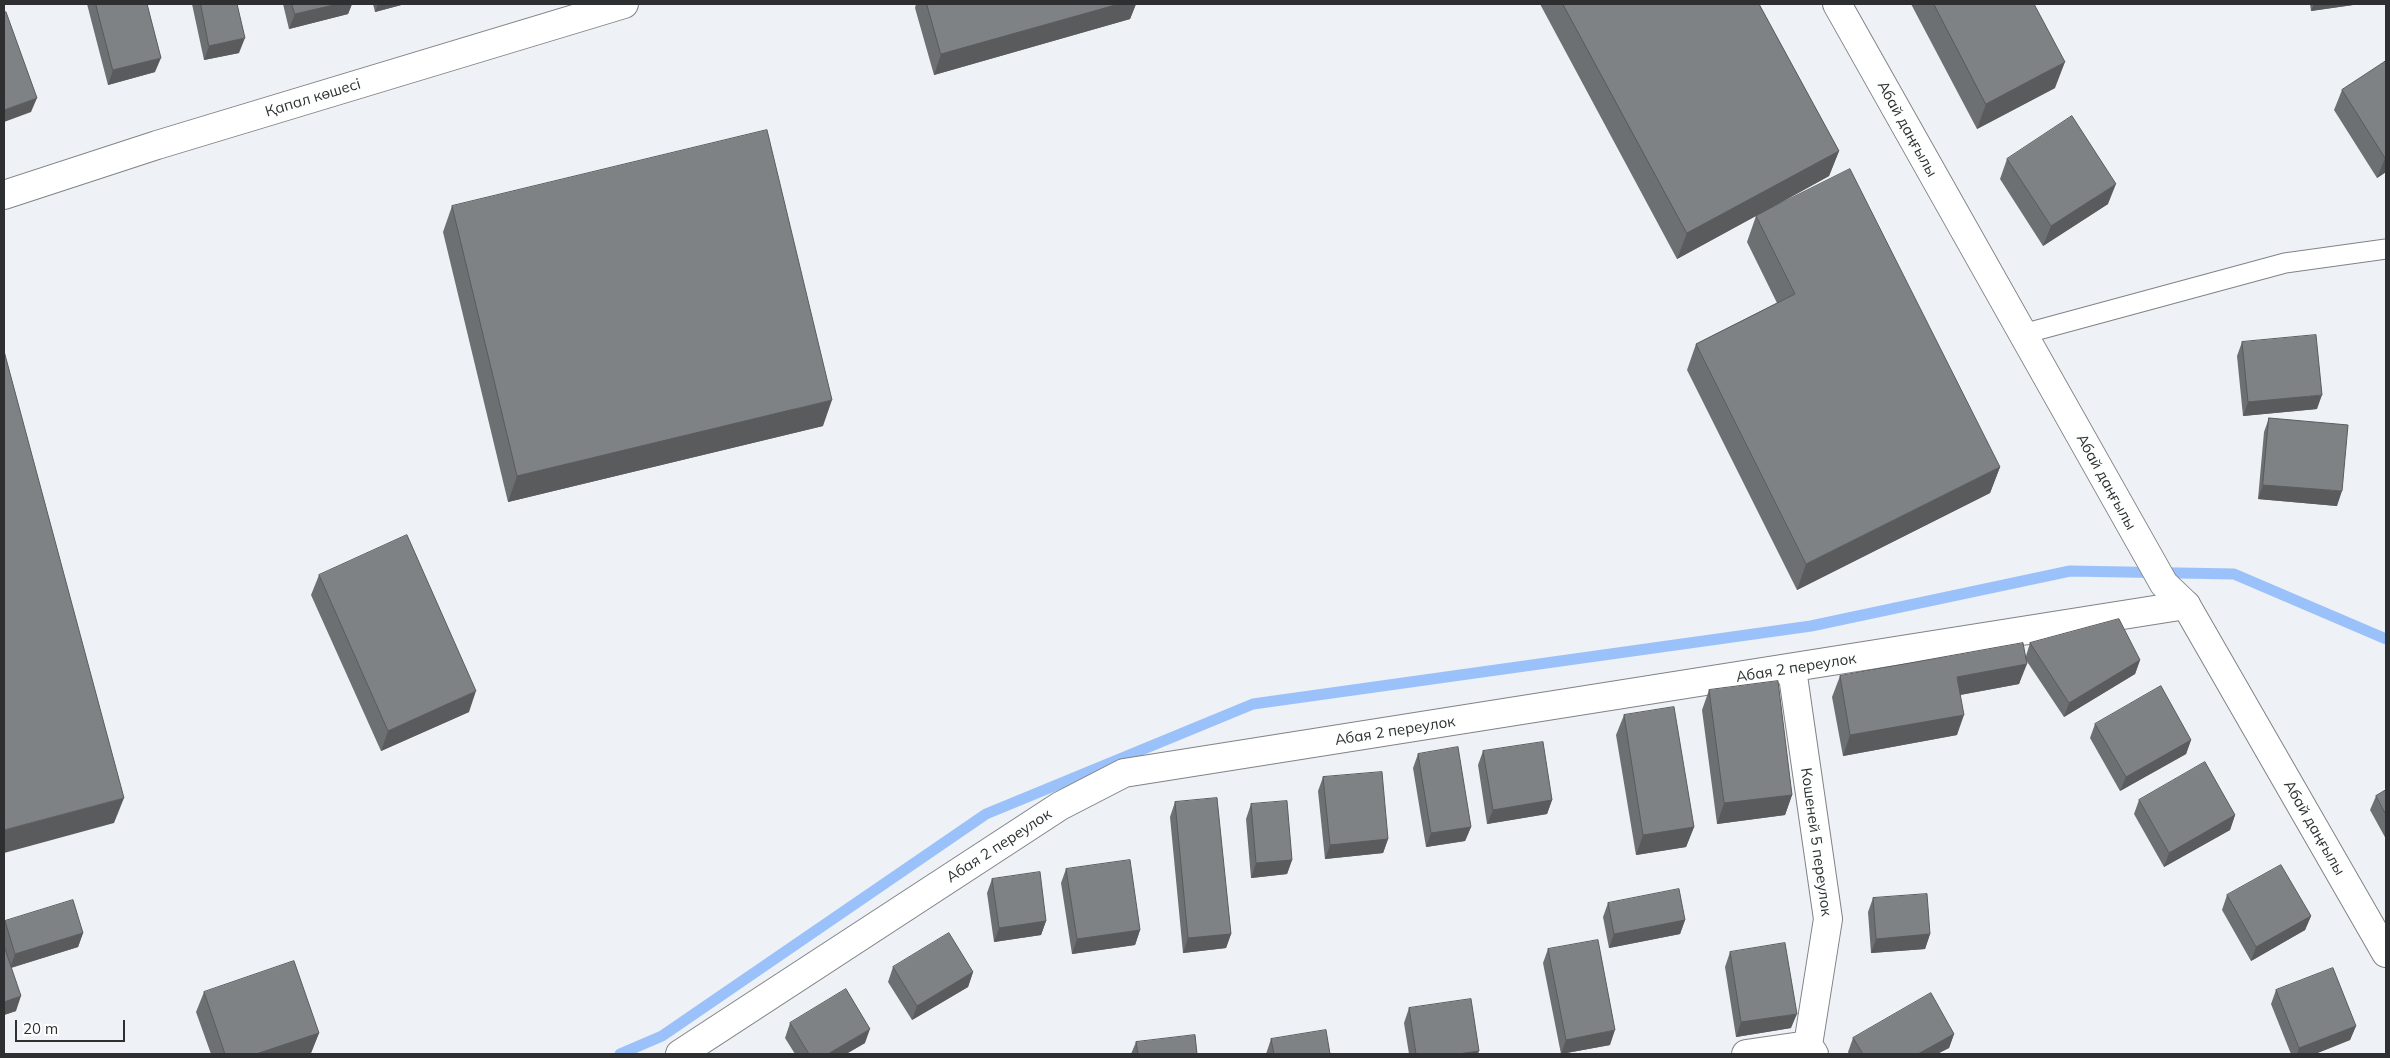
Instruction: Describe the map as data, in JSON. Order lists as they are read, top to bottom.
{
  "streets": {
    "street": [
      "Қапал көшесі",
      "Абай даңғылы",
      "Абая 2 переулок",
      "Кошеней 5 переулок"
    ]
  },
  "crossings": [
    ["Абай даңғылы", "Абая 2 переулок"],
    ["Абая 2 переулок", "Кошеней 5 переулок"]
  ],
  "scale_bar": "20 m"
}
